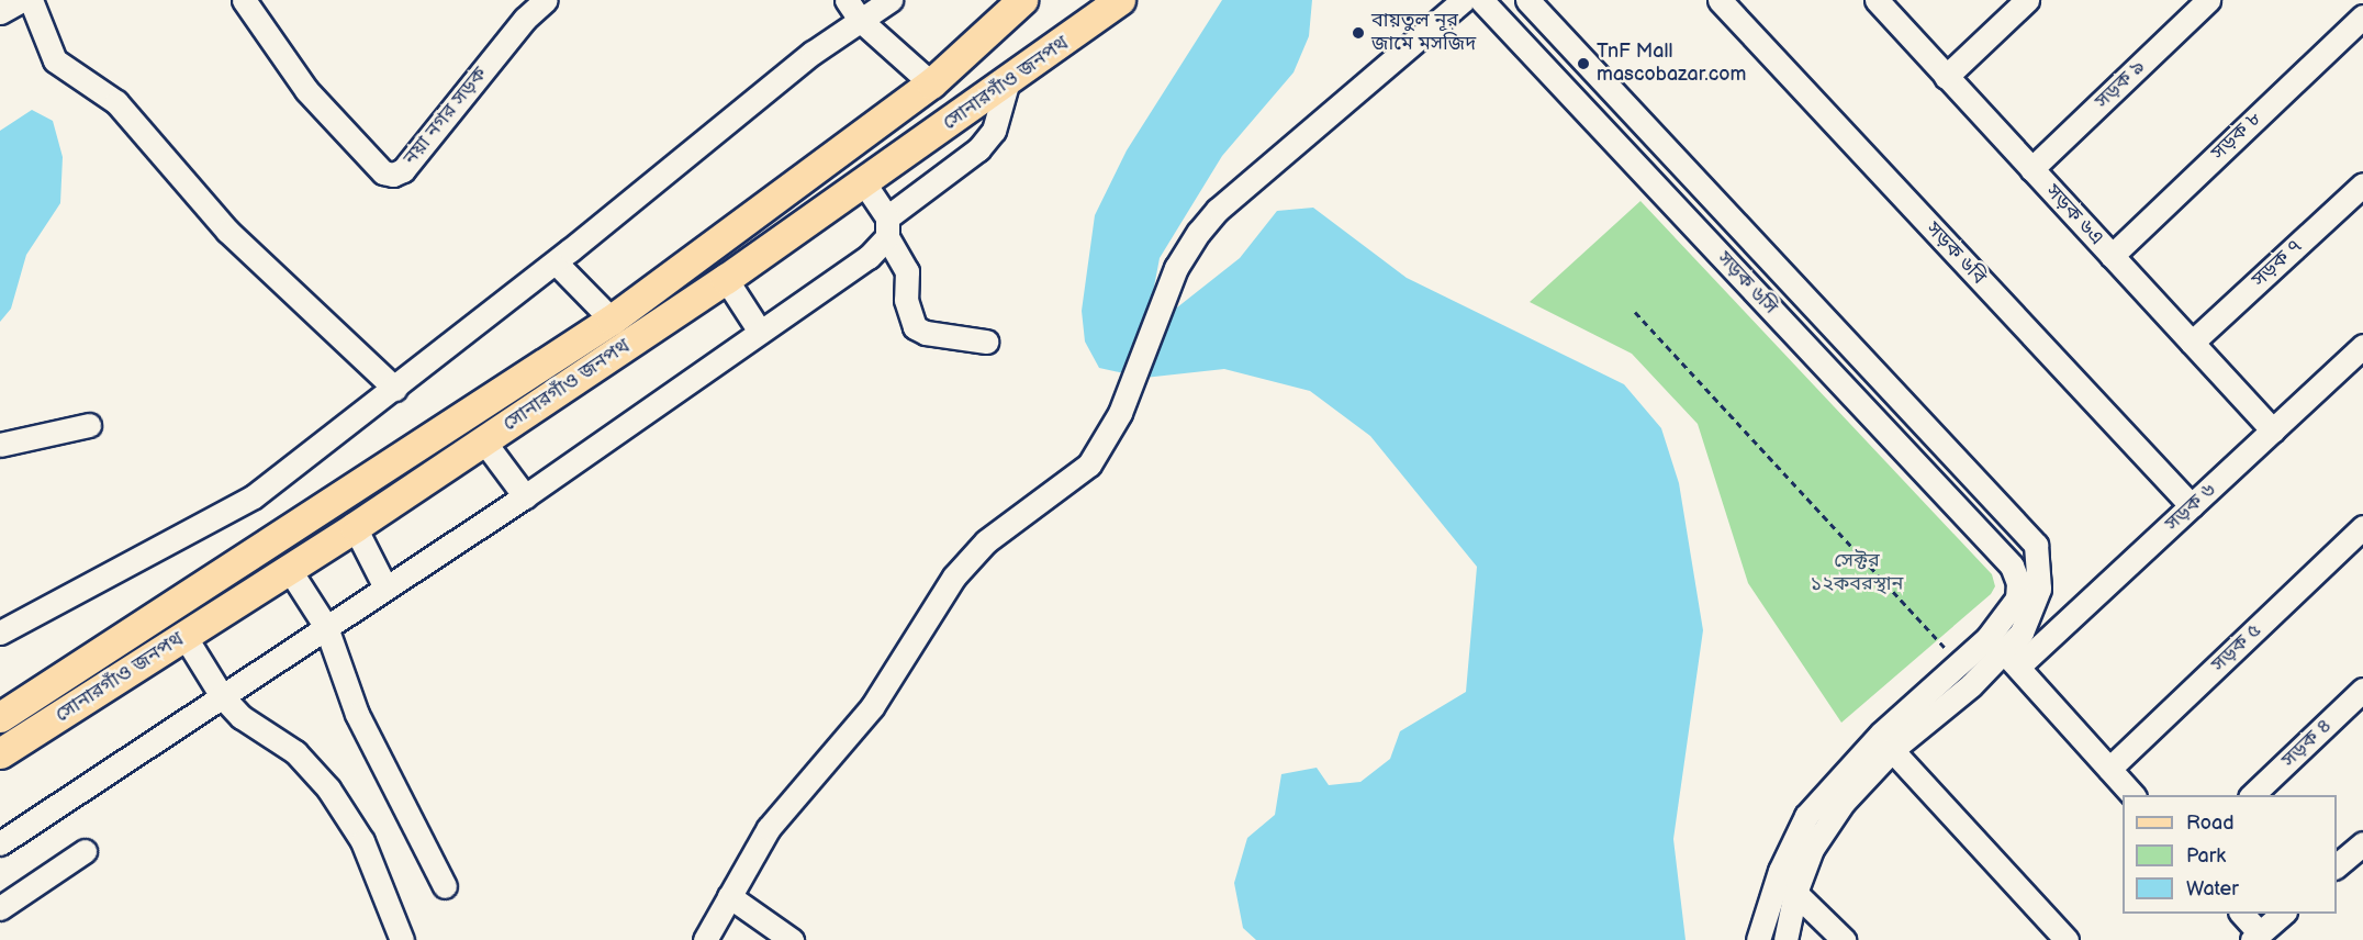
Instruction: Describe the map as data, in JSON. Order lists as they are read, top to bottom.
{
  "streets": {
    "main road": ["সোনারগাঁও জনপথ"],
    "street": [
      "সড়ক ৯",
      "নয়া নগর সড়ক",
      "সড়ক ৮",
      "সড়ক ৬এ",
      "সড়ক ৬বি",
      "সড়ক ৭",
      "সড়ক ৬সি",
      "সড়ক ৬",
      "সড়ক ৫",
      "সড়ক ৪"
    ]
  },
  "crossings": [
    ["সড়ক ৯", "সড়ক ৬এ"],
    ["সড়ক ৮", "সড়ক ৬এ"],
    ["সড়ক ৬এ", "সড়ক ৭"],
    ["সড়ক ৬এ", "সড়ক ৬"],
    ["সড়ক ৬বি", "সড়ক ৬"]
  ],
  "parks": ["সেক্টর ১২কবরস্থান"],
  "places": ["বায়তুল নূর জামে মসজিদ", "TnF Mall mascobazar.com"],
  "legend": ["Road", "Park", "Water"]
}
